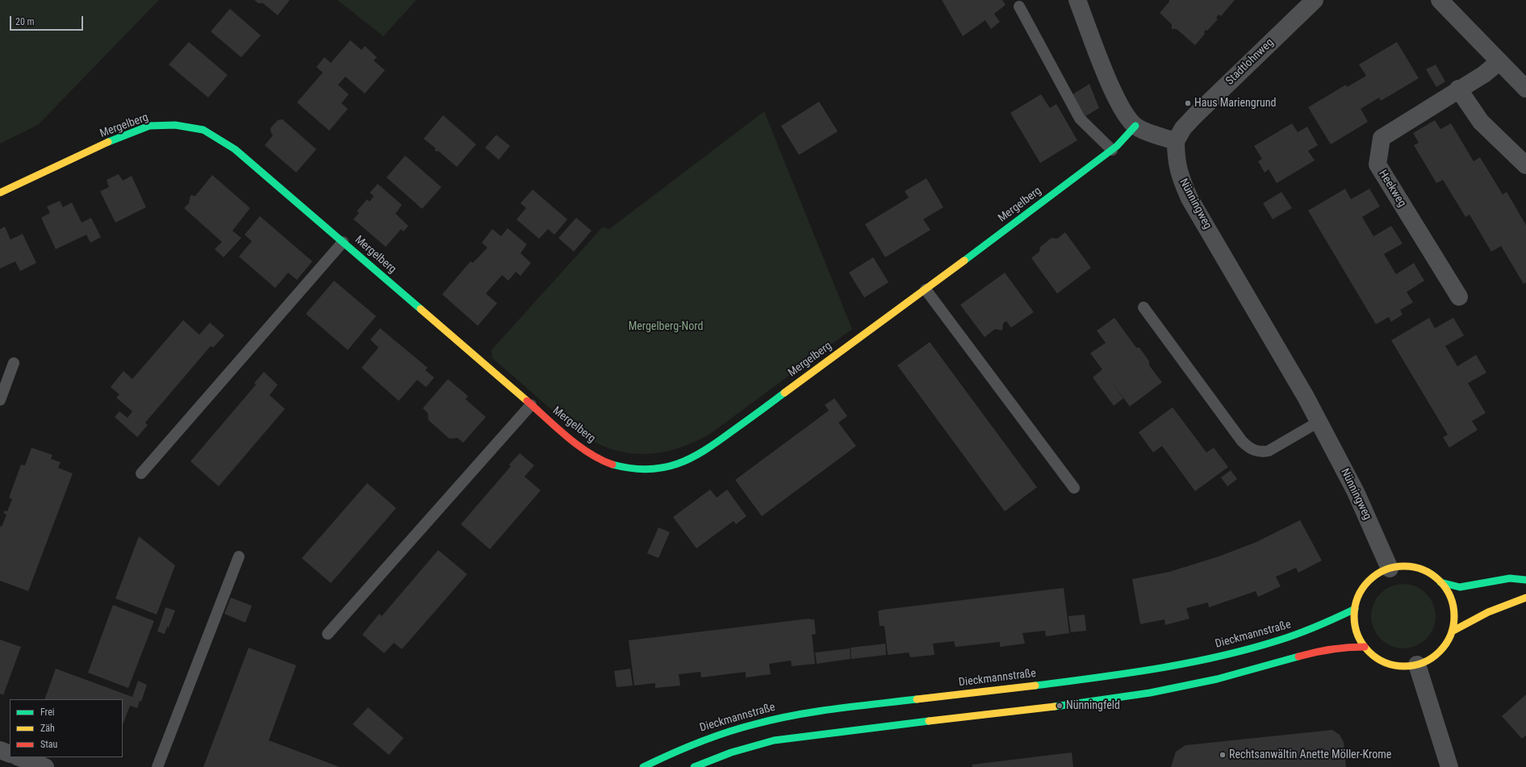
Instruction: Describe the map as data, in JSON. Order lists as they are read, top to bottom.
{
  "streets": {
    "street": [
      "Stadtlohnweg",
      "Mergelberg",
      "Heekweg",
      "Nünningweg",
      "Dieckmannstraße"
    ]
  },
  "crossings": [
    ["Stadtlohnweg", "Nünningweg"],
    ["Nünningweg", "Dieckmannstraße"]
  ],
  "parks": ["Mergelberg-Nord"],
  "places": ["Haus Mariengrund", "Nünningfeld", "Rechtsanwältin Anette Möller-Krome"],
  "legend": ["Frei", "Zäh", "Stau"],
  "scale_bar": "20 m"
}
